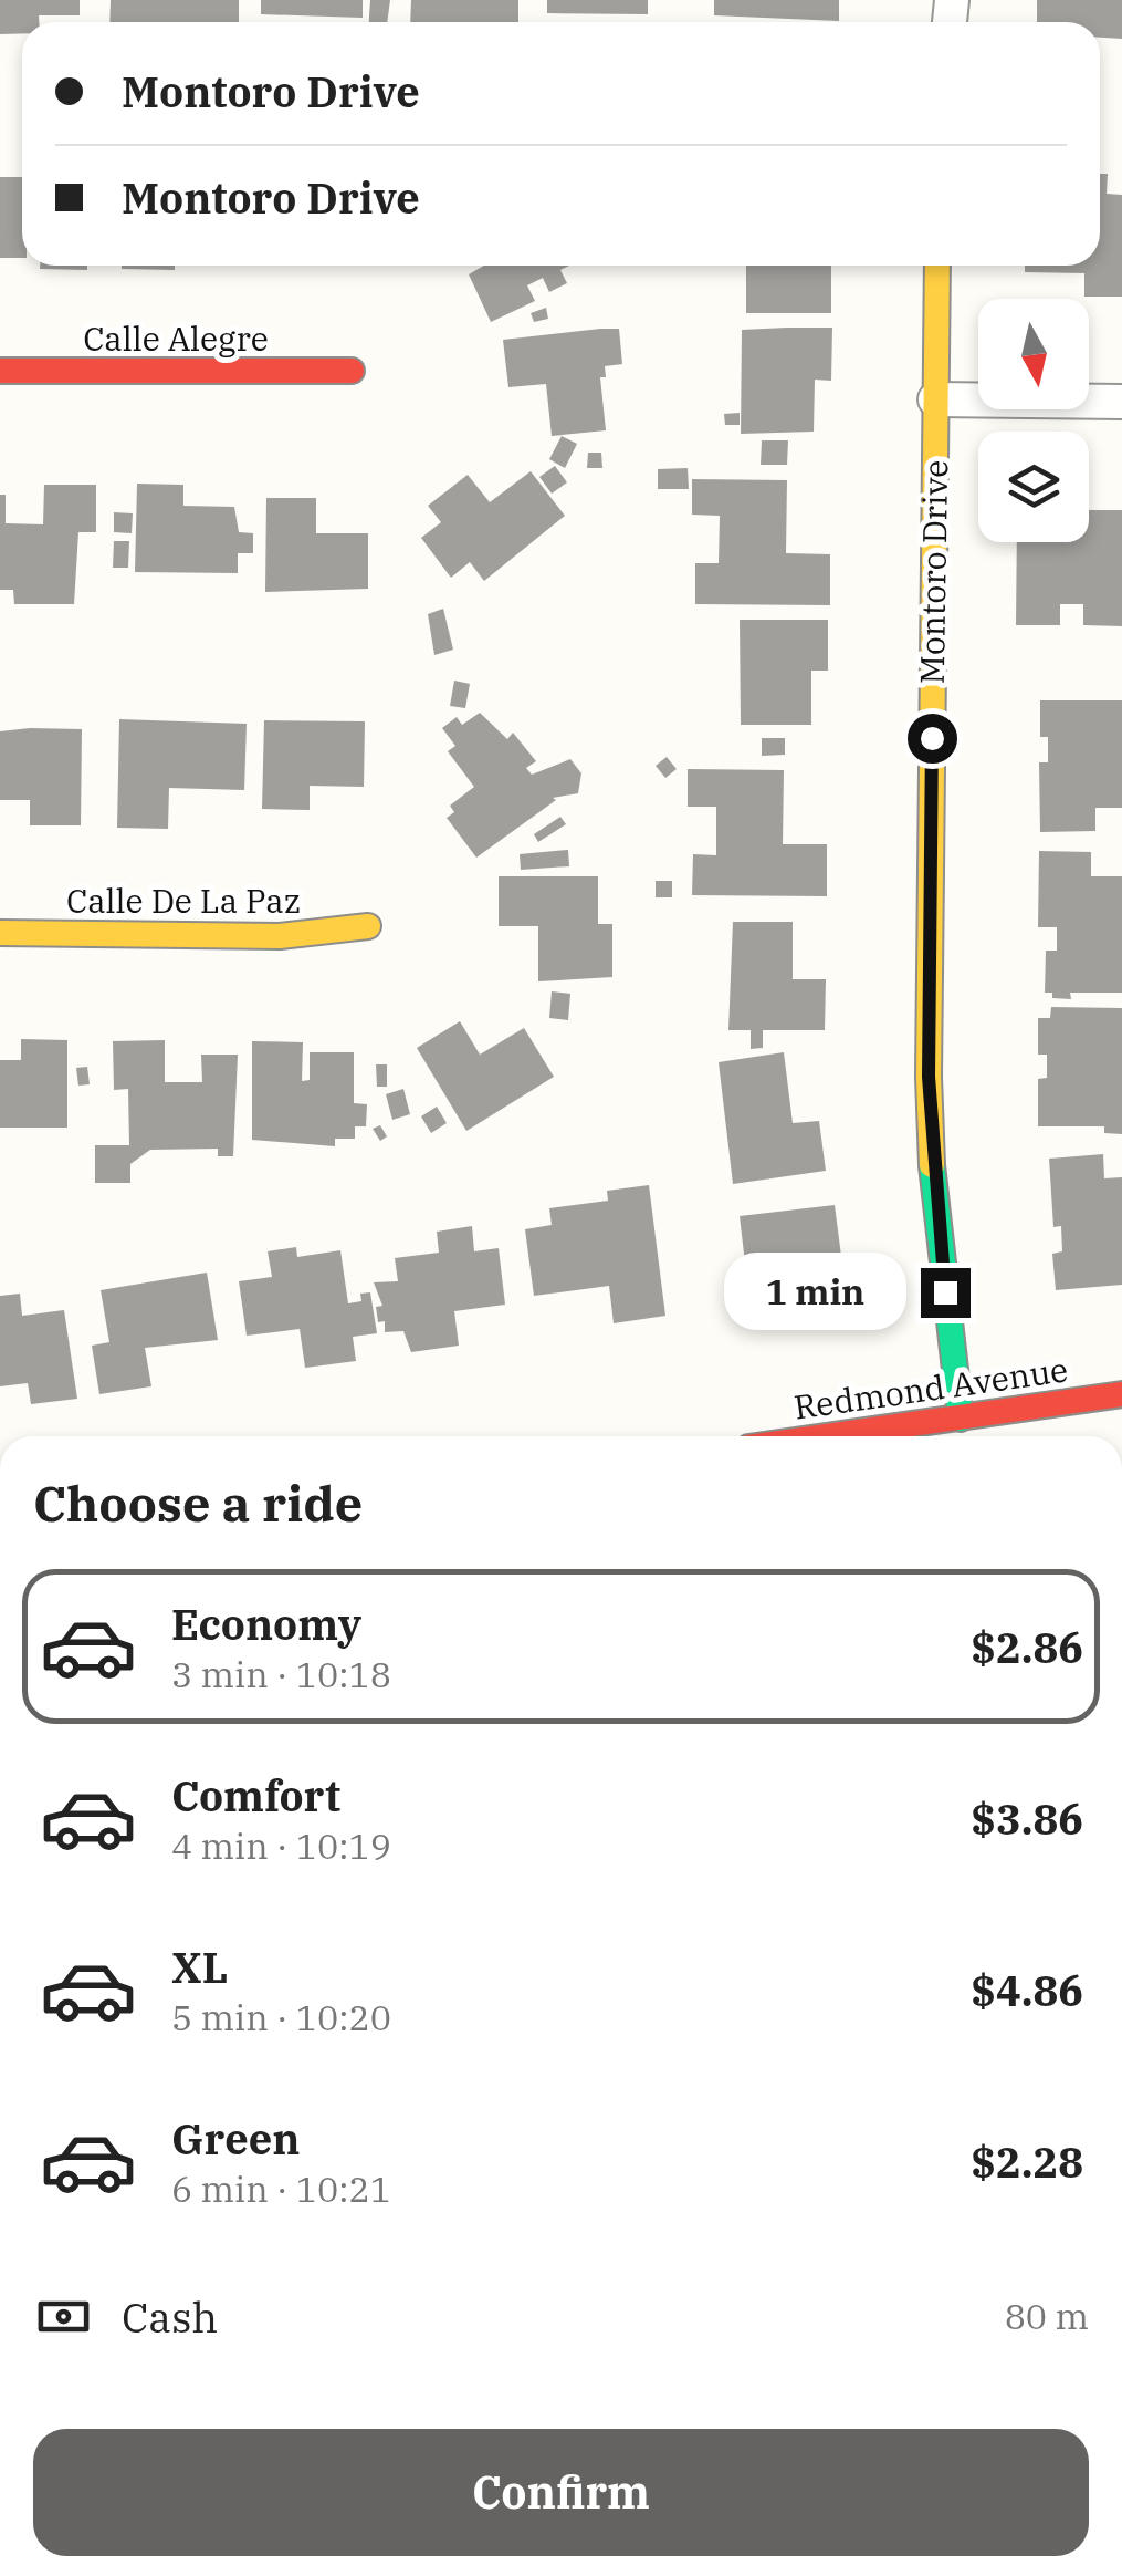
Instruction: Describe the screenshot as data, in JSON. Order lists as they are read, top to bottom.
{
  "streets": {
    "street": [
      "Calle Alegre",
      "Montoro Drive",
      "Calle De La Paz",
      "Redmond Avenue"
    ]
  },
  "crossings": [
    ["Montoro Drive", "Redmond Avenue"]
  ],
  "north": "bottom",
  "page": {
    "banner": ["Montoro Drive", "Montoro Drive"],
    "bubble": "1 min",
    "heading": "Choose a ride",
    "list": [
      {
        "name": "Economy",
        "note": "3 min · 10:18",
        "value": "$2.86"
      },
      {
        "name": "Comfort",
        "note": "4 min · 10:19",
        "value": "$3.86"
      },
      {
        "name": "XL",
        "note": "5 min · 10:20",
        "value": "$4.86"
      },
      {
        "name": "Green",
        "note": "6 min · 10:21",
        "value": "$2.28"
      }
    ],
    "pay": ["Cash", "80 m"],
    "buttons": "Confirm"
  }
}
